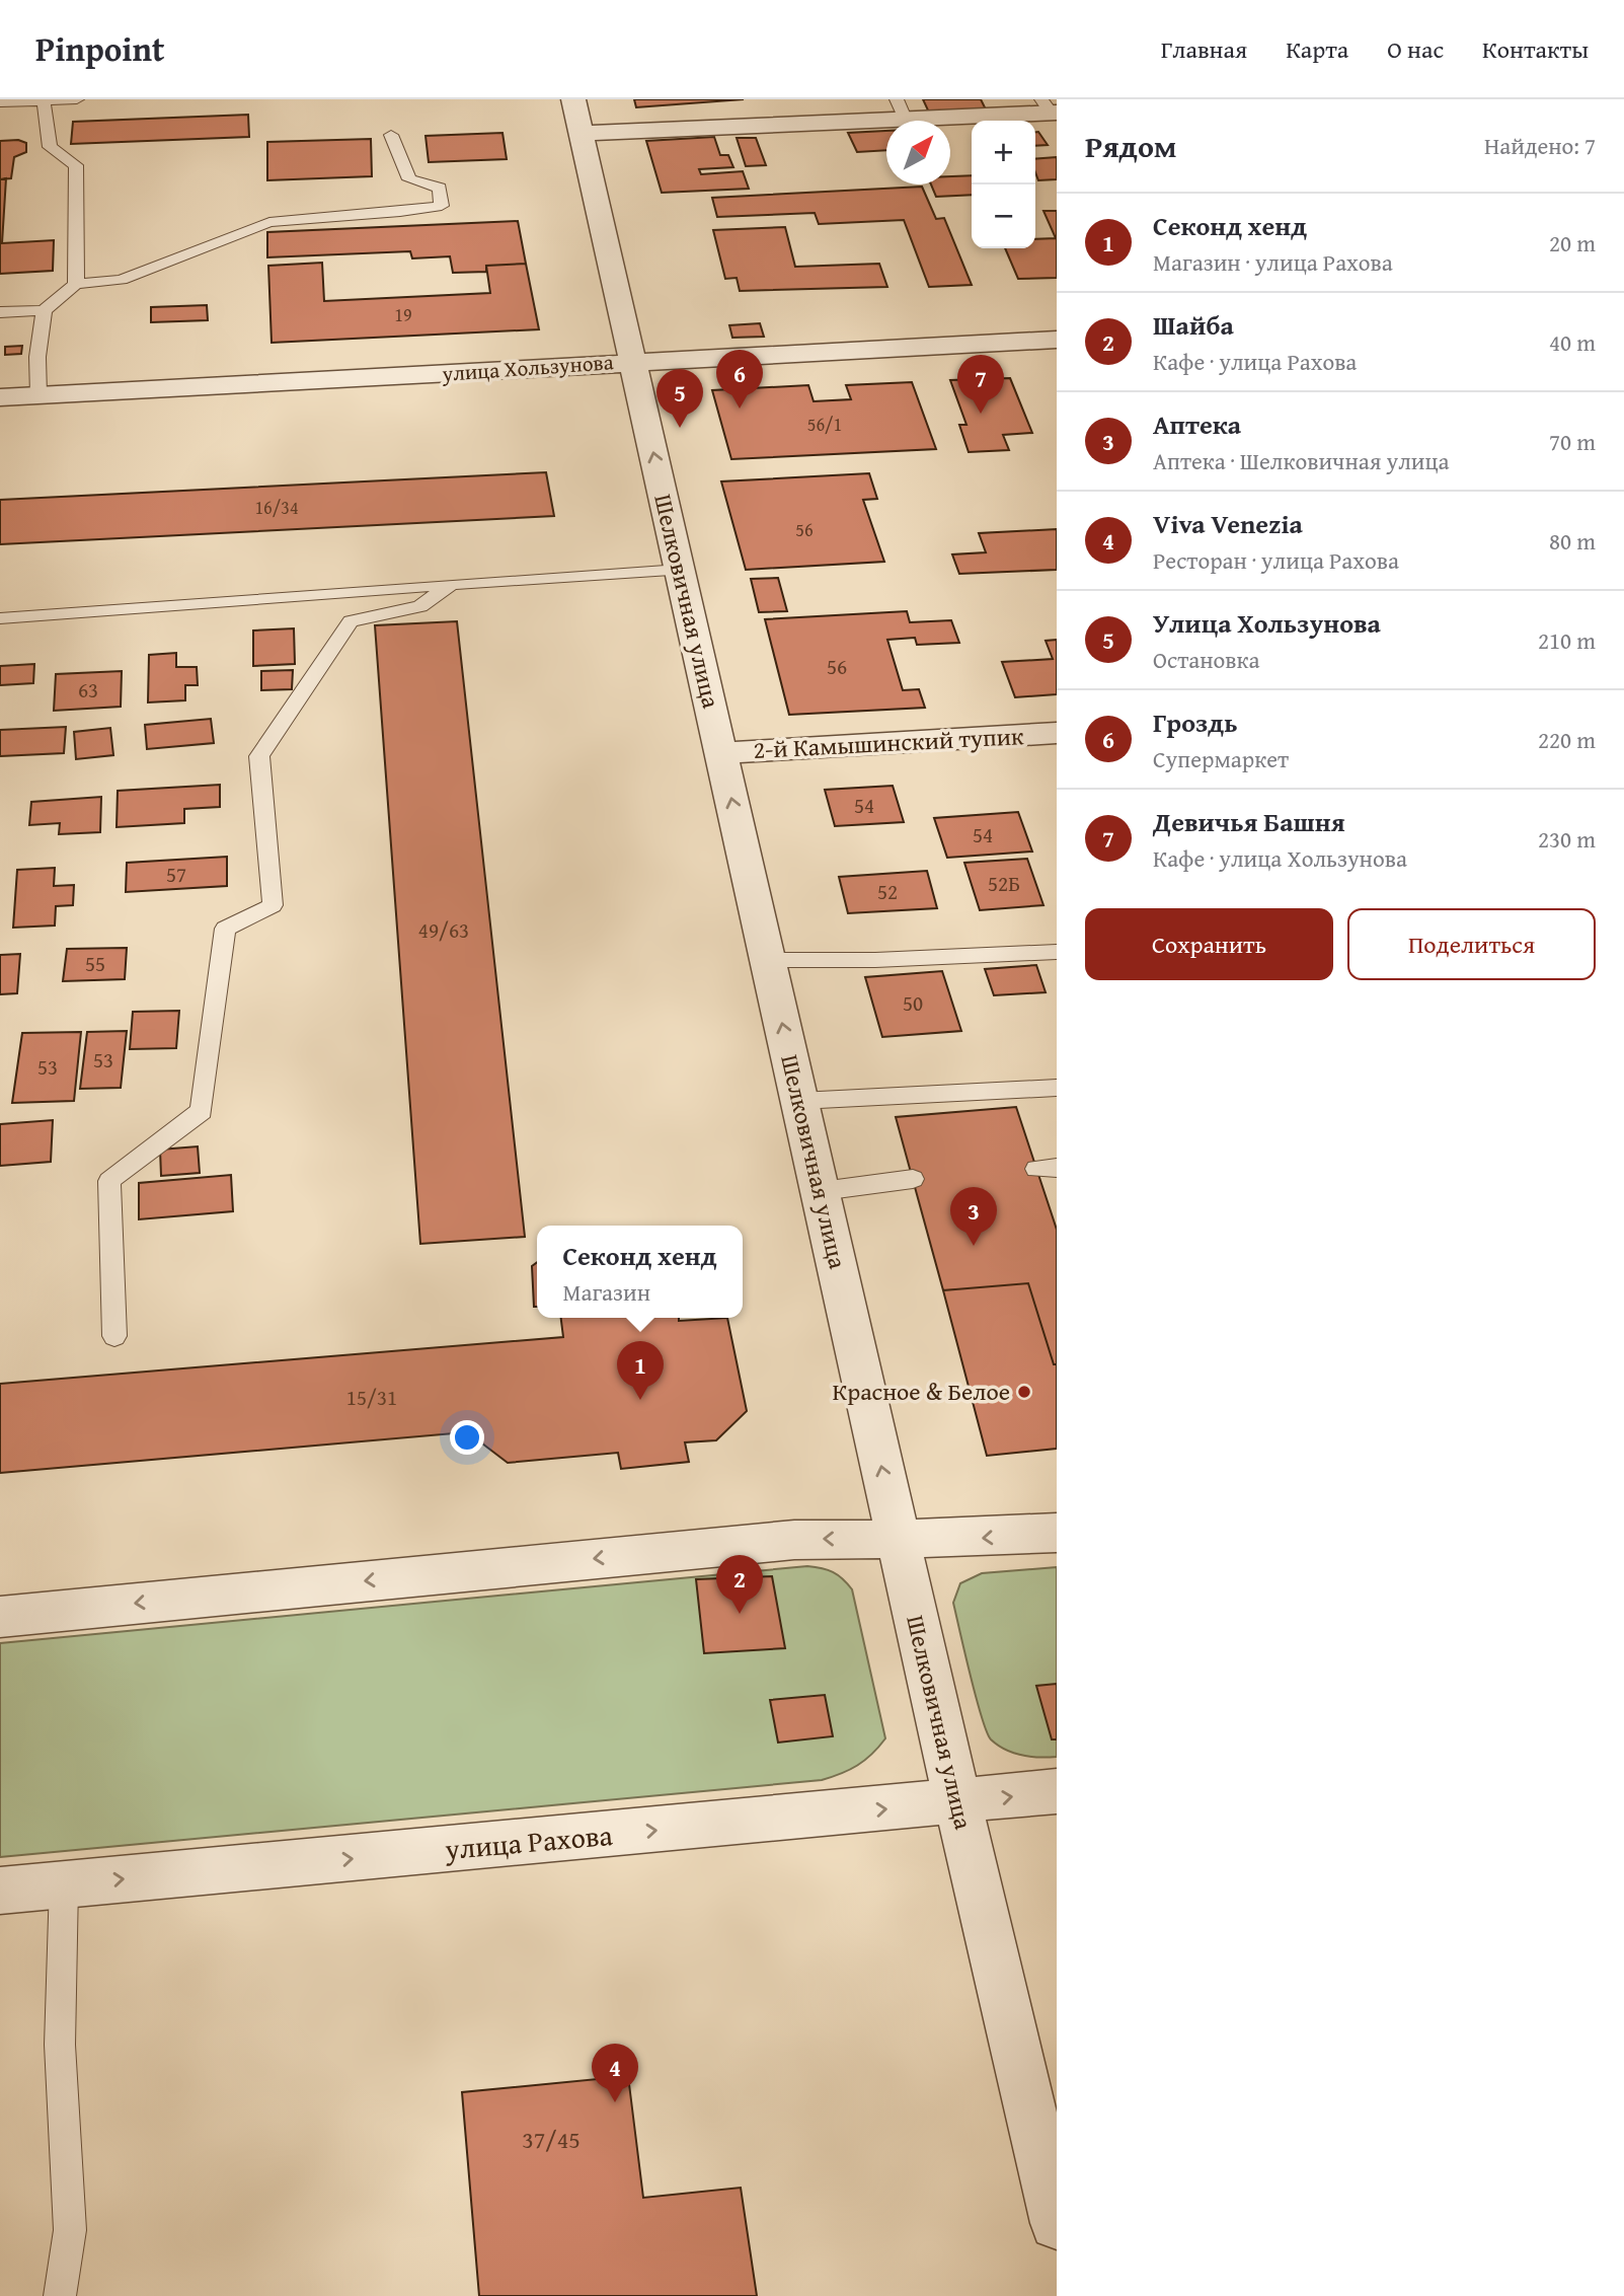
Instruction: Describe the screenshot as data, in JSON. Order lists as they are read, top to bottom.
{
  "streets": {
    "street": [
      "улица Хользунова",
      "Шелковичная улица",
      "2-й Камышинский тупик",
      "улица Рахова"
    ]
  },
  "crossings": [
    ["улица Хользунова", "Шелковичная улица"],
    ["Шелковичная улица", "2-й Камышинский тупик"],
    ["Шелковичная улица", "улица Рахова"]
  ],
  "one_way": ["Шелковичная улица"],
  "places": ["Красное & Белое"],
  "house_numbers": [
    "19",
    "56/1",
    "16/34",
    "56",
    "56",
    "63",
    "54",
    "54",
    "57",
    "52Б",
    "52",
    "49/63",
    "55",
    "50",
    "53",
    "53",
    "15/31",
    "37/45"
  ],
  "north": "top right",
  "page": {
    "header": "Pinpoint",
    "nav": [
      "Главная",
      "Карта",
      "О нас",
      "Контакты"
    ],
    "heading": ["Рядом", "Найдено: 7"],
    "map_buttons": ["+", "−"],
    "list": [
      {
        "mark": "1",
        "name": "Секонд хенд",
        "note": "Магазин · улица Рахова",
        "value": "20 m"
      },
      {
        "mark": "2",
        "name": "Шайба",
        "note": "Кафе · улица Рахова",
        "value": "40 m"
      },
      {
        "mark": "3",
        "name": "Аптека",
        "note": "Аптека · Шелковичная улица",
        "value": "70 m"
      },
      {
        "mark": "4",
        "name": "Viva Venezia",
        "note": "Ресторан · улица Рахова",
        "value": "80 m"
      },
      {
        "mark": "5",
        "name": "Улица Хользунова",
        "note": "Остановка",
        "value": "210 m"
      },
      {
        "mark": "6",
        "name": "Гроздь",
        "note": "Супермаркет",
        "value": "220 m"
      },
      {
        "mark": "7",
        "name": "Девичья Башня",
        "note": "Кафе · улица Хользунова",
        "value": "230 m"
      }
    ],
    "pins": [
      "6",
      "7",
      "5",
      "3",
      "1",
      "2",
      "4"
    ],
    "buttons": ["Сохранить", "Поделиться"],
    "popup": ["Секонд хенд", "Магазин"]
  }
}
